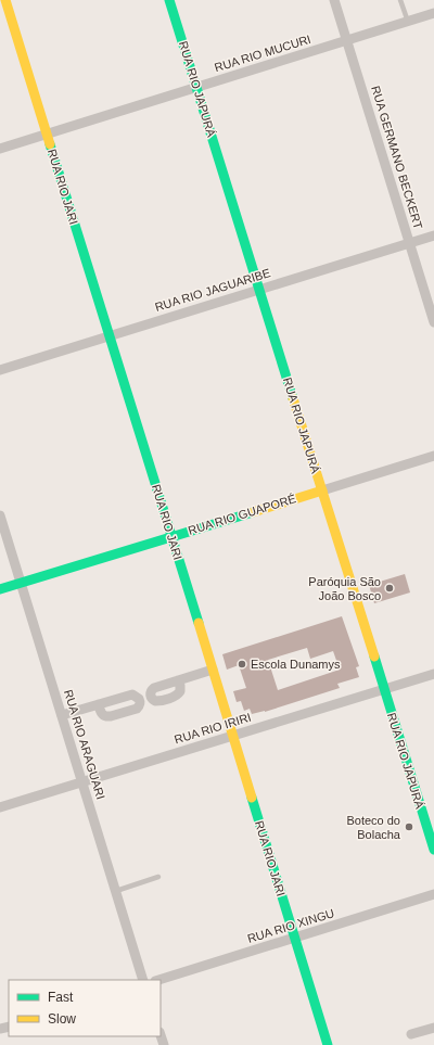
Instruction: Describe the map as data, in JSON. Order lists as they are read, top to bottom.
{
  "streets": {
    "street": [
      "RUA RIO MUCURI",
      "RUA RIO JAPURÁ",
      "RUA GERMANO BECKERT",
      "RUA RIO JARI",
      "RUA RIO JAGUARIBE",
      "RUA RIO GUAPORÉ",
      "RUA RIO IRIRI",
      "RUA RIO ARAGUARI",
      "RUA RIO XINGU"
    ]
  },
  "crossings": [
    ["RUA RIO MUCURI", "RUA RIO JAPURÁ"],
    ["RUA RIO MUCURI", "RUA GERMANO BECKERT"],
    ["RUA RIO MUCURI", "RUA RIO JARI"],
    ["RUA RIO JAPURÁ", "RUA RIO JAGUARIBE"],
    ["RUA RIO JAPURÁ", "RUA RIO GUAPORÉ"],
    ["RUA RIO JAPURÁ", "RUA RIO IRIRI"],
    ["RUA GERMANO BECKERT", "RUA RIO JAGUARIBE"],
    ["RUA RIO JARI", "RUA RIO JAGUARIBE"],
    ["RUA RIO JARI", "RUA RIO GUAPORÉ"],
    ["RUA RIO JARI", "RUA RIO IRIRI"],
    ["RUA RIO JARI", "RUA RIO XINGU"],
    ["RUA RIO GUAPORÉ", "RUA RIO ARAGUARI"],
    ["RUA RIO IRIRI", "RUA RIO ARAGUARI"]
  ],
  "places": ["Paróquia São João Bosco", "Escola Dunamys", "Boteco do Bolacha"],
  "legend": ["Fast", "Slow"]
}
